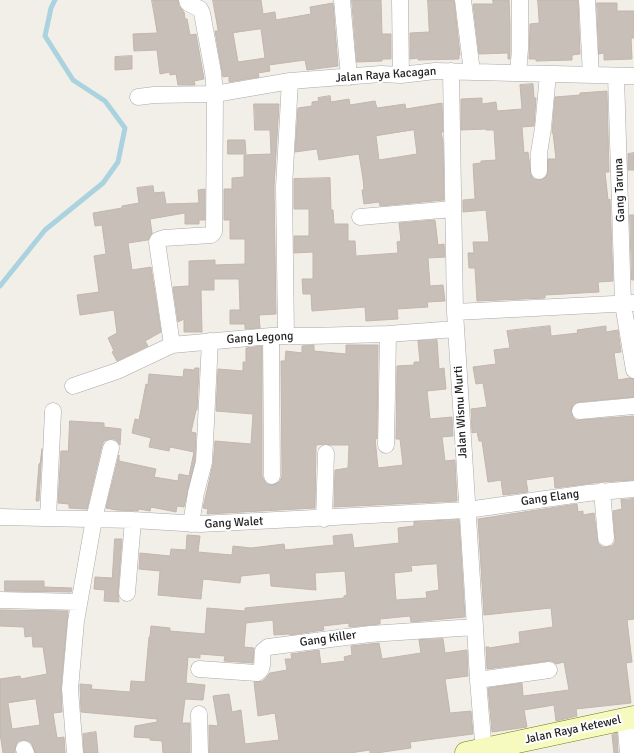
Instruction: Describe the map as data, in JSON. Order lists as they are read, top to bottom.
{
  "streets": {
    "main road": ["Jalan Raya Ketewel"],
    "street": [
      "Jalan Raya Kacagan",
      "Gang Taruna",
      "Gang Legong",
      "Jalan Wisnu Murti",
      "Gang Elang",
      "Gang Walet",
      "Gang Killer"
    ]
  },
  "crossings": [
    ["Jalan Raya Kacagan", "Gang Taruna"],
    ["Jalan Raya Kacagan", "Jalan Wisnu Murti"],
    ["Gang Legong", "Jalan Wisnu Murti"],
    ["Jalan Wisnu Murti", "Gang Elang"],
    ["Jalan Wisnu Murti", "Gang Walet"],
    ["Jalan Wisnu Murti", "Gang Killer"],
    ["Jalan Wisnu Murti", "Jalan Raya Ketewel"],
    ["Gang Elang", "Gang Walet"]
  ]
}
